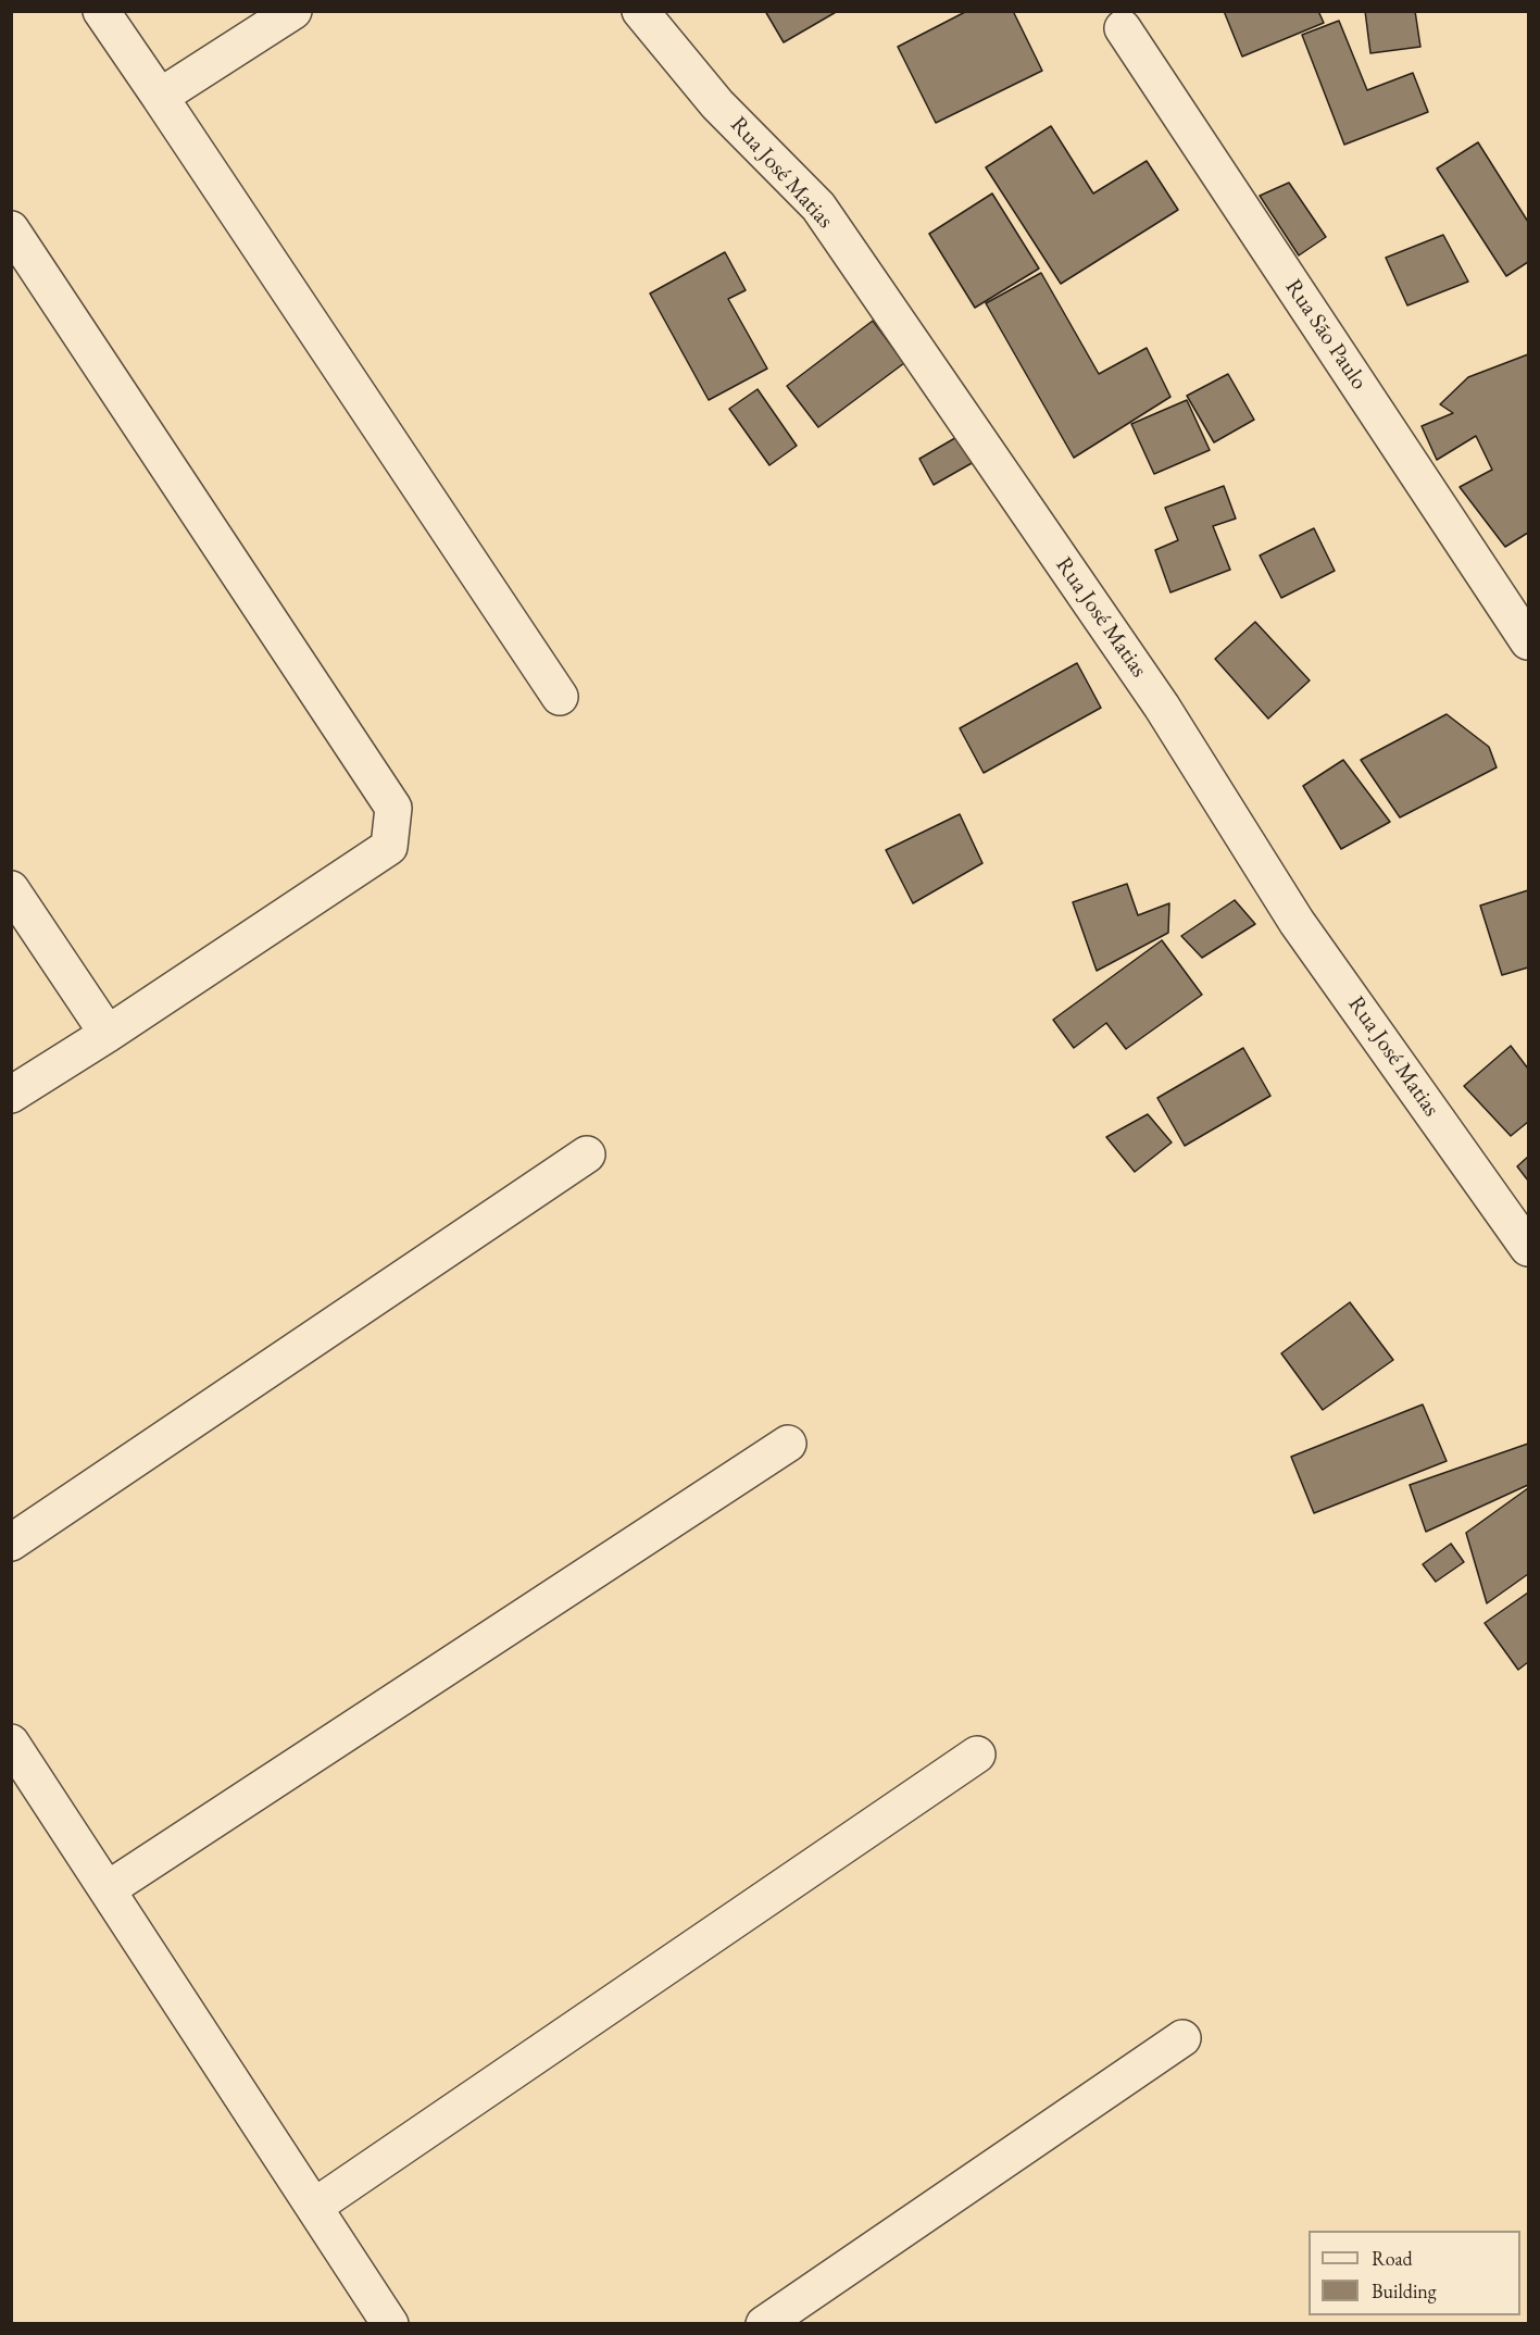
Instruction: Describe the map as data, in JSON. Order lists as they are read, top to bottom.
{
  "streets": {
    "street": ["Rua José Matias", "Rua São Paulo"]
  },
  "legend": ["Road", "Building"]
}
